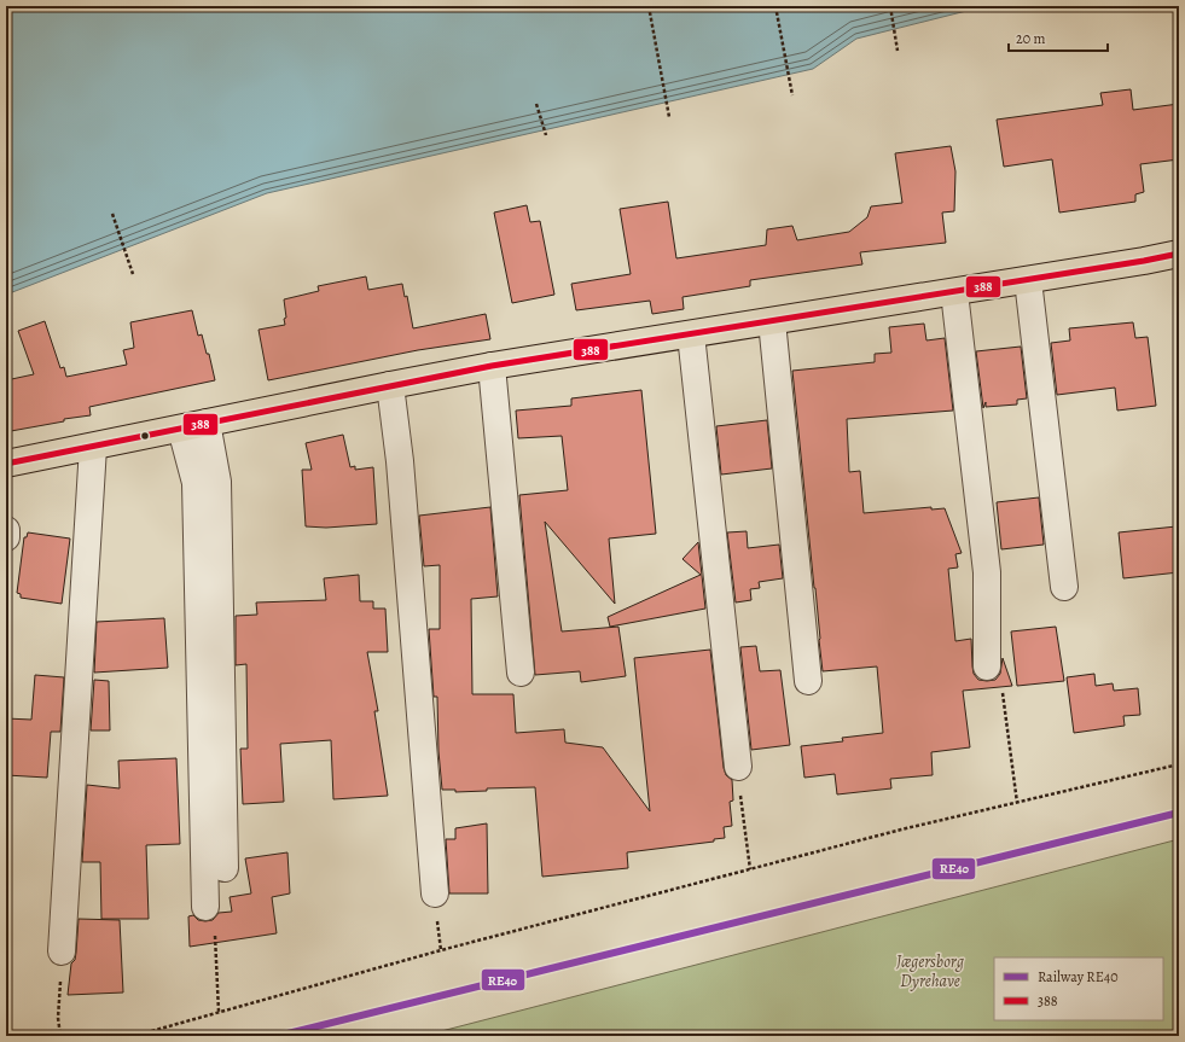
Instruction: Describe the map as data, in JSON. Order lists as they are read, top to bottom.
{
  "parks": ["Jægersborg Dyrehave"],
  "lines": ["transit line 388", "rail line RE40"],
  "legend": ["Railway RE40", "388"],
  "scale_bar": "20 m"
}
